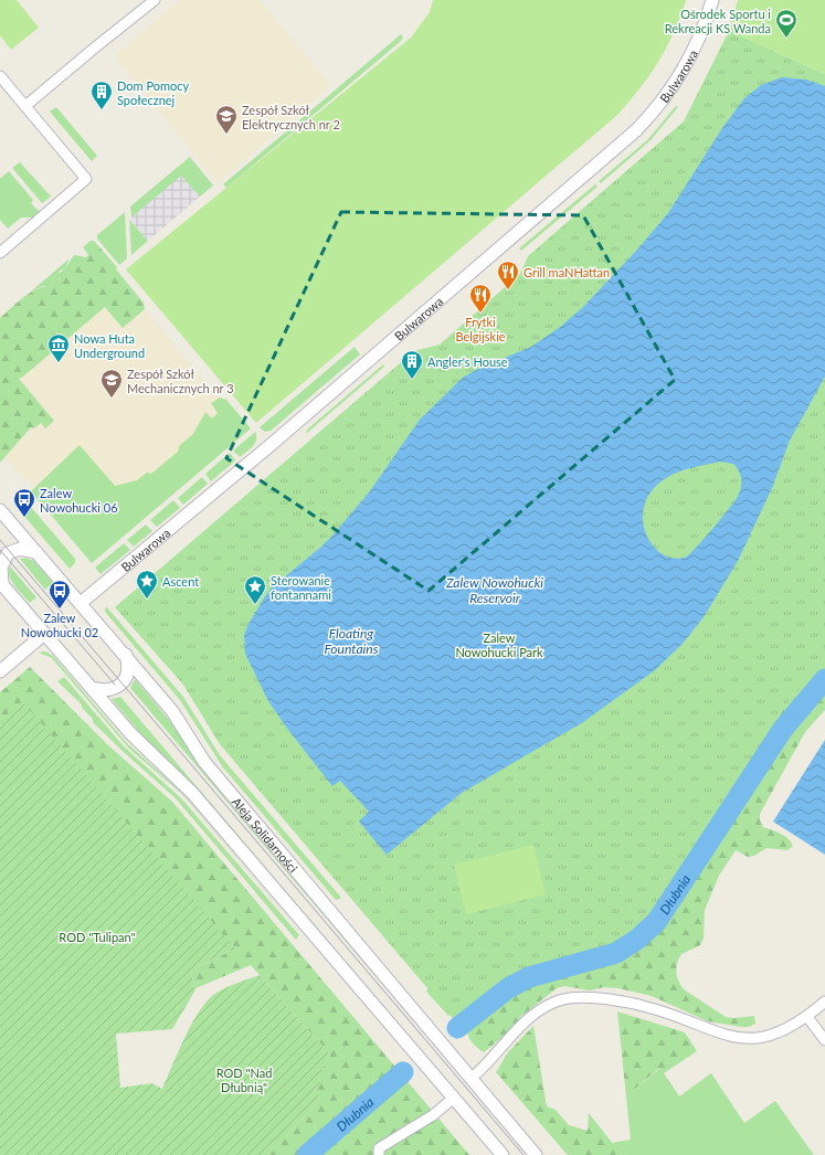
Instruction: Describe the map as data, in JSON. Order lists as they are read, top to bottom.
{
  "streets": {
    "street": ["Bulwarowa", "Aleja Solidarności"]
  },
  "crossings": [
    ["Bulwarowa", "Aleja Solidarności"]
  ],
  "water": ["Zalew Nowohucki Reservoir", "Floating Fountains", "Dłubnia"],
  "parks": ["Zalew Nowohucki Park", "ROD \"Tulipan\"", "ROD \"Nad Dłubnią\""],
  "places": {
    "sports": ["Ośrodek Sportu i Rekreacji KS Wanda"],
    "building": ["Dom Pomocy Społecznej", "Angler's House"],
    "school or university": ["Zespół Szkół Elektrycznych nr 2", "Zespół Szkół Mechanicznych nr 3"],
    "restaurant": ["Grill maNHattan", "Frytki Belgijskie"],
    "museum": ["Nowa Huta Underground"],
    "bus stop": ["Zalew Nowohucki 06", "Zalew Nowohucki 02"],
    "place": ["Ascent", "Sterowanie fontannami"]
  }
}
